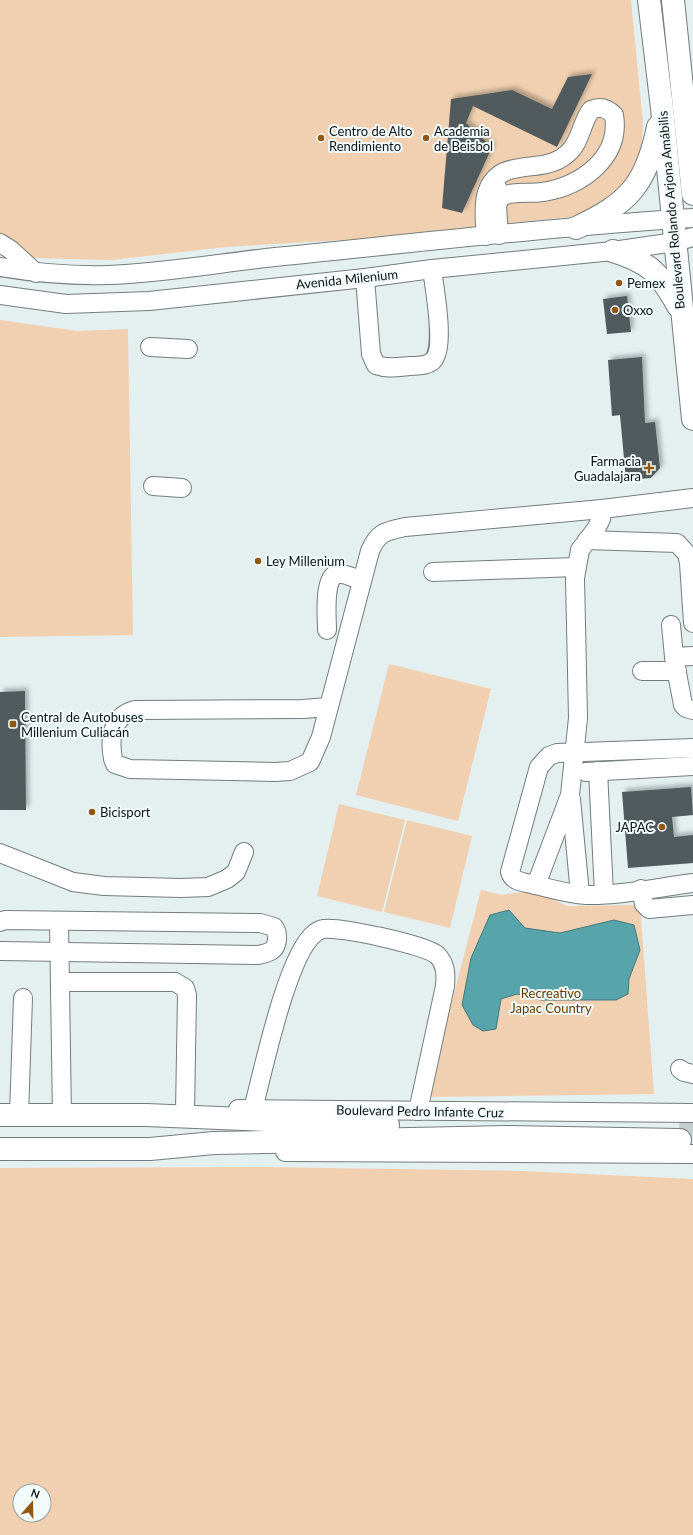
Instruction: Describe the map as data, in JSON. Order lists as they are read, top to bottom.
{
  "streets": {
    "main road": ["Boulevard Rolando Arjona Amábilis", "Boulevard Pedro Infante Cruz"],
    "street": ["Avenida Milenium"]
  },
  "crossings": [
    ["Boulevard Rolando Arjona Amábilis", "Avenida Milenium"]
  ],
  "parks": ["Recreativo Japac Country"],
  "places": {
    "other": [
      "Centro de Alto Rendimiento",
      "Academia de Beisbol",
      "Pemex",
      "Oxxo",
      "Ley Millenium",
      "Bicisport",
      "JAPAC"
    ],
    "health": ["Farmacia Guadalajara"],
    "transit": ["Central de Autobuses Millenium Culiacán"]
  },
  "north": "top"
}
